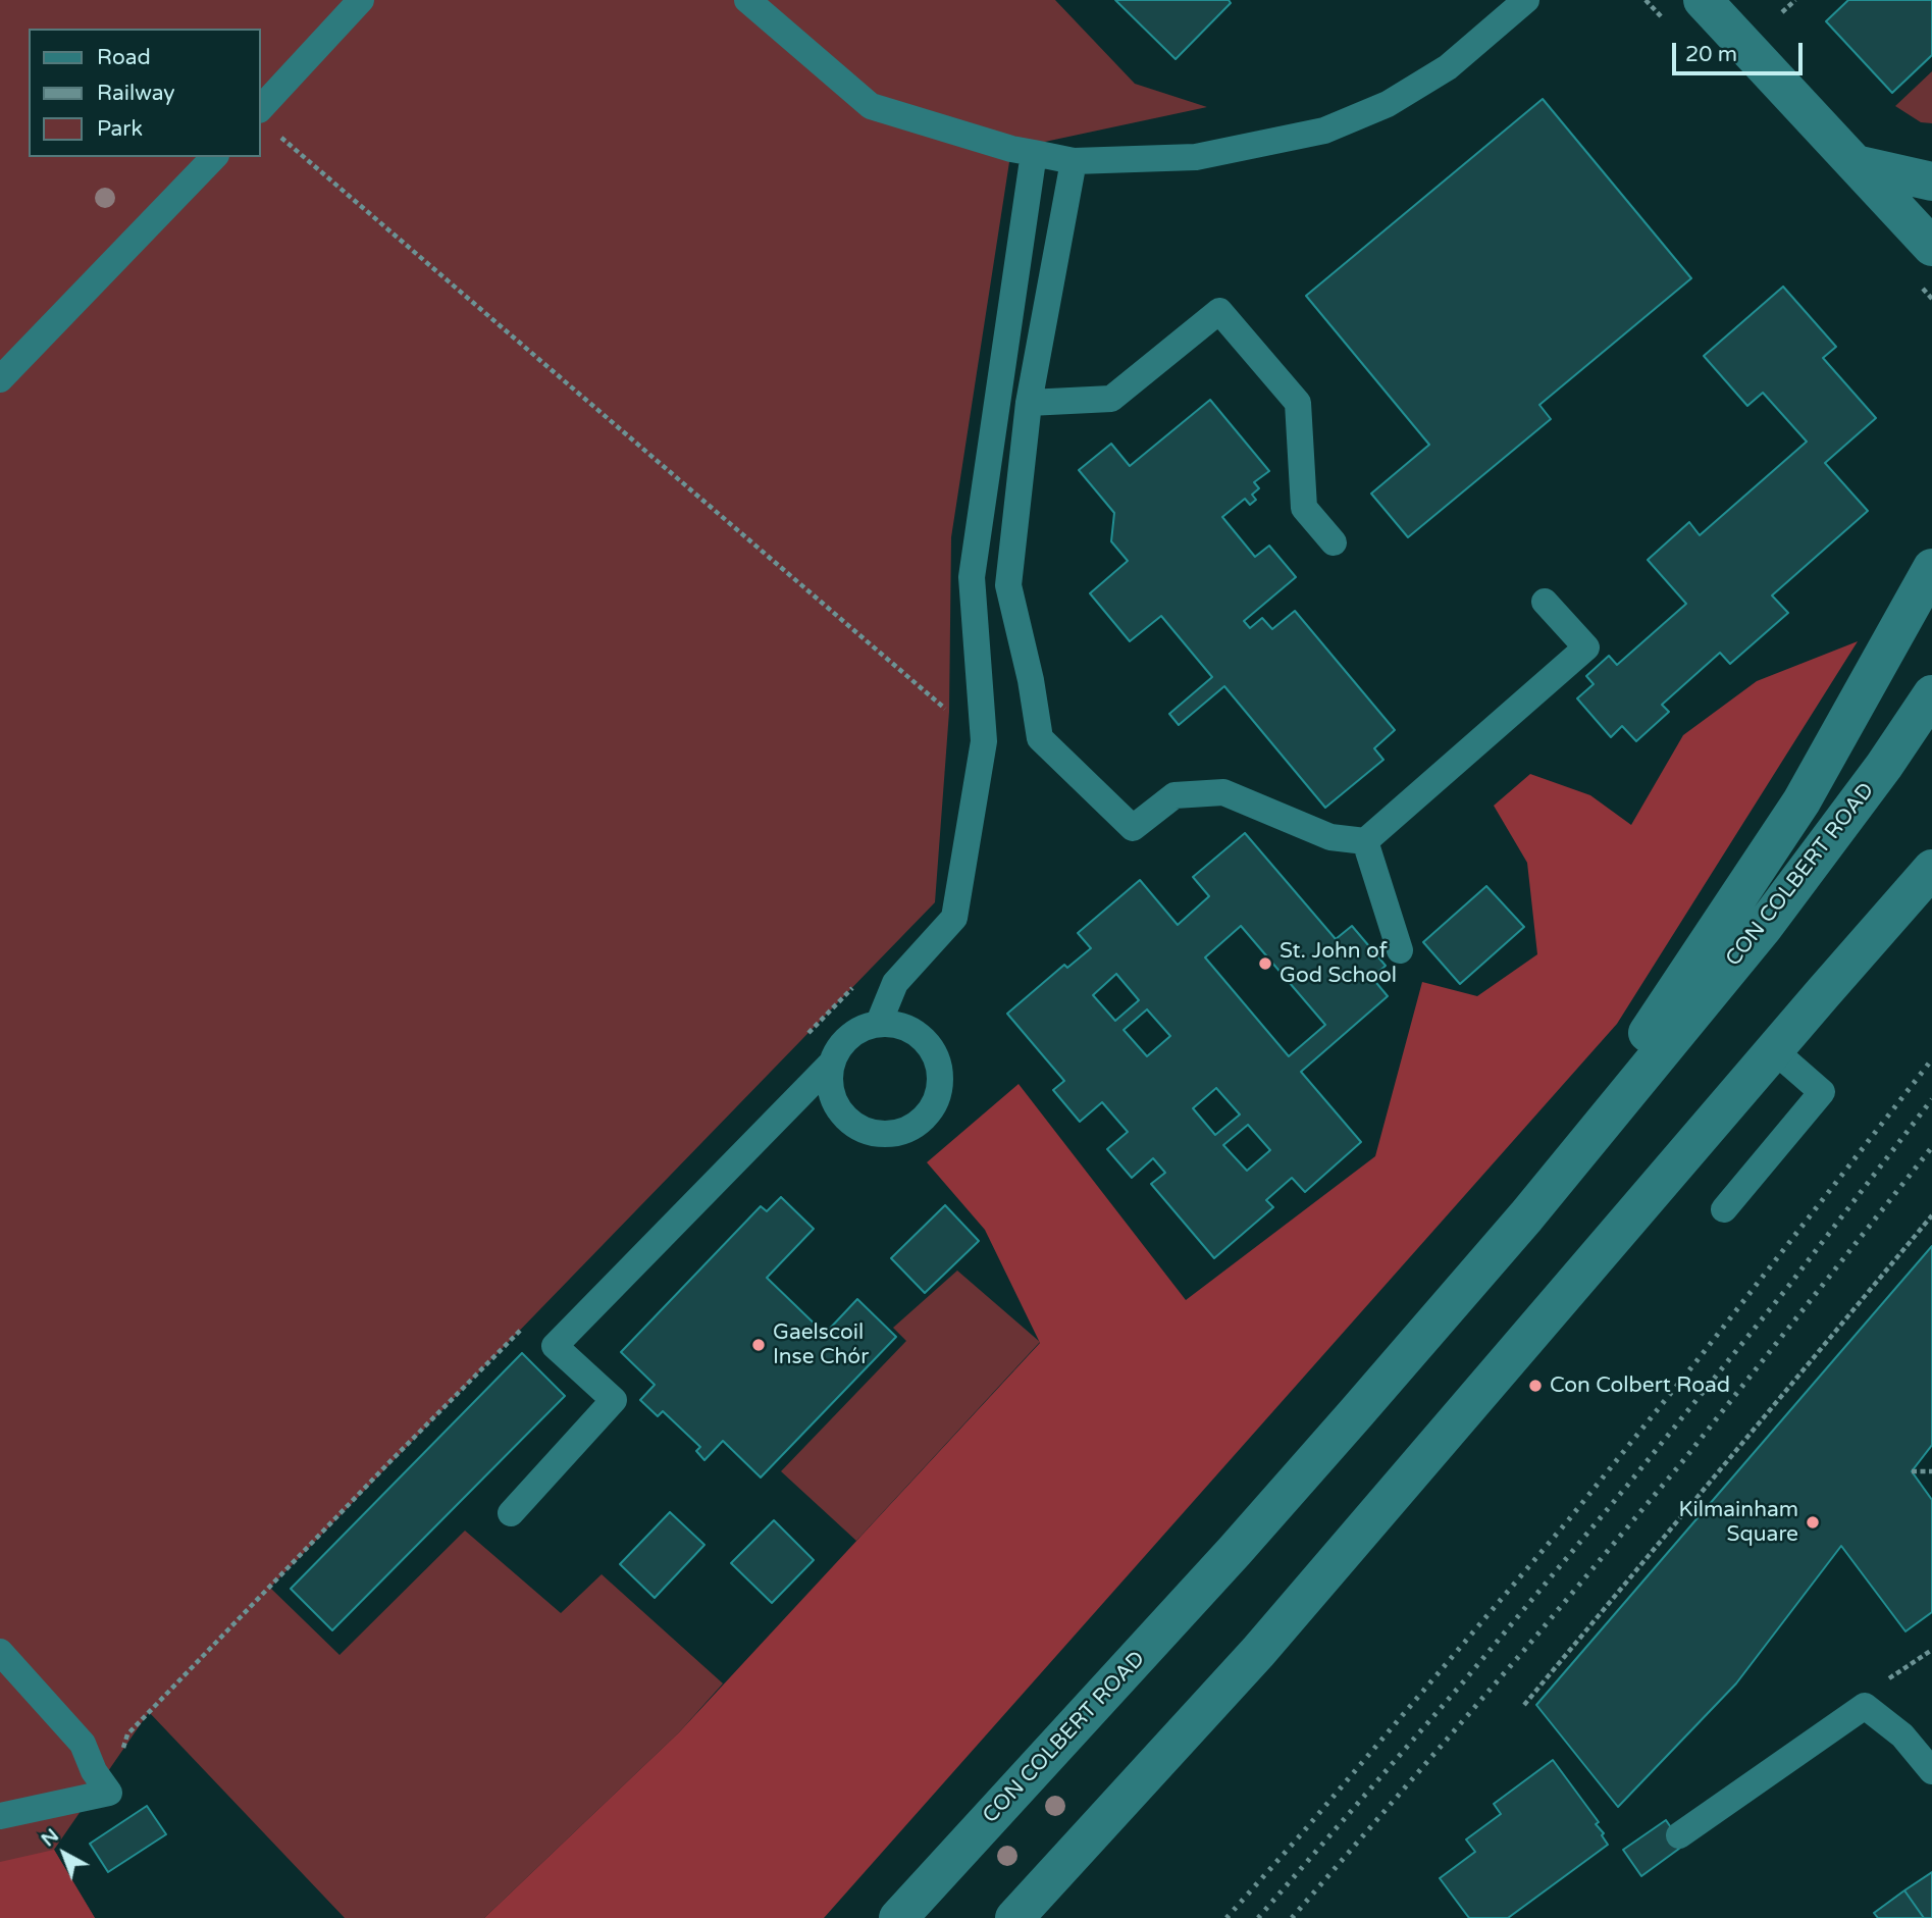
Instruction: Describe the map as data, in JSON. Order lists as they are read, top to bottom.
{
  "streets": {
    "main road": ["CON COLBERT ROAD"]
  },
  "places": [
    "St. John of God School",
    "Gaelscoil Inse Chór",
    "Con Colbert Road",
    "Kilmainham Square"
  ],
  "legend": ["Road", "Railway", "Park"],
  "scale_bar": "20 m",
  "north": "top left"
}
